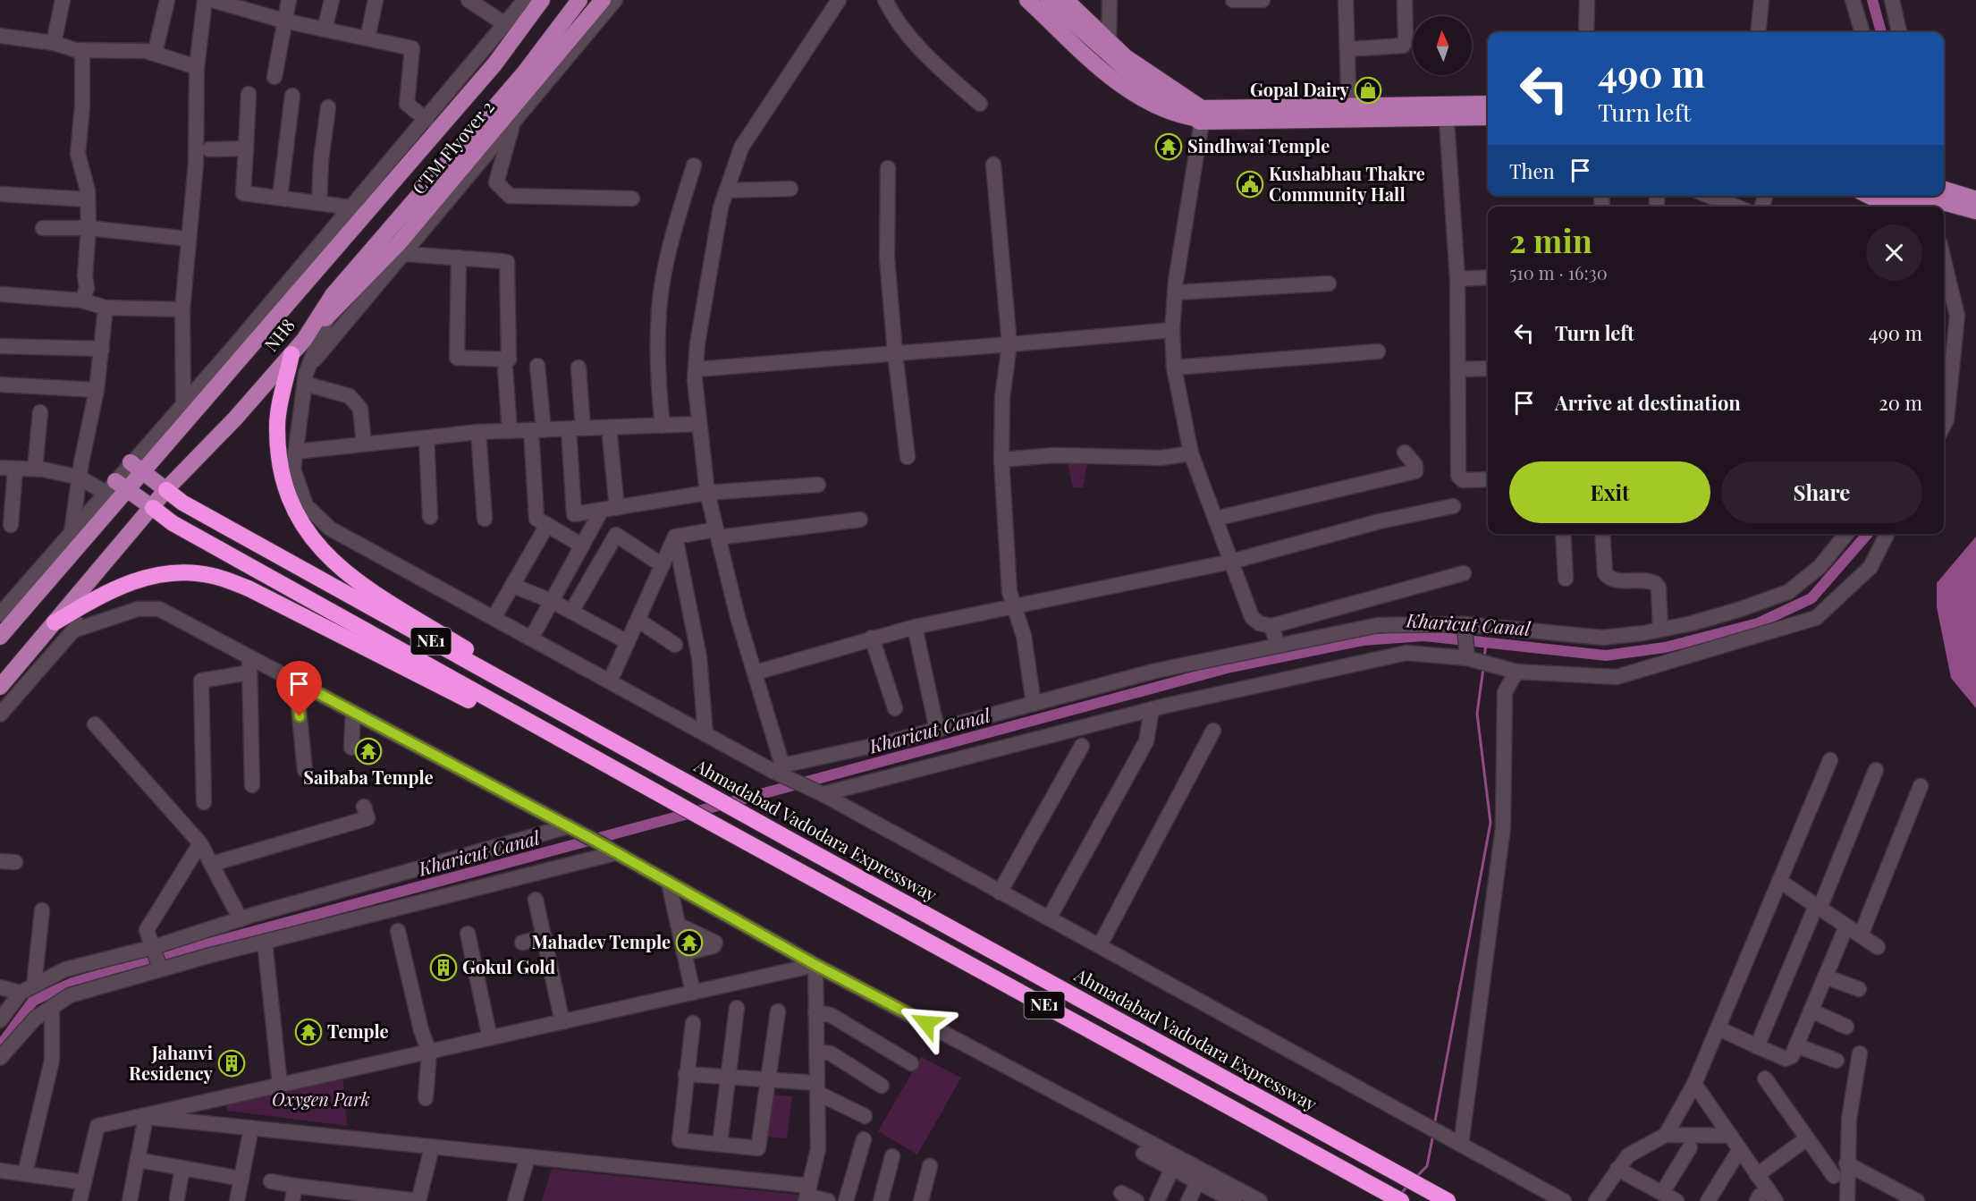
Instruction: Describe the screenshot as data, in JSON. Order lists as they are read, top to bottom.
{
  "streets": {
    "highway": ["NE1", "Ahmadabad Vadodara Expressway"],
    "main road": ["CTM Flyover 2", "NH8"]
  },
  "crossings": [
    ["CTM Flyover 2", "NH8"],
    ["NH8", "NE1"],
    ["NH8", "Ahmadabad Vadodara Expressway"]
  ],
  "water": ["Kharicut Canal"],
  "parks": ["Oxygen Park"],
  "places": {
    "shop": ["Gopal Dairy"],
    "temple": [
      "Sindhwai Temple",
      "Saibaba Temple",
      "Mahadev Temple",
      "Temple"
    ],
    "public building": ["Kushabhau Thakre Community Hall"],
    "building": ["Gokul Gold", "Jahanvi Residency"]
  },
  "north": "top",
  "page": {
    "turn": ["490 m", "Turn left"],
    "then": "Then",
    "heading": ["2 min", "510 m · 16:30"],
    "list": [
      {
        "name": "Turn left",
        "value": "490 m"
      },
      {
        "name": "Arrive at destination",
        "value": "20 m"
      }
    ],
    "buttons": ["Exit", "Share"]
  }
}
